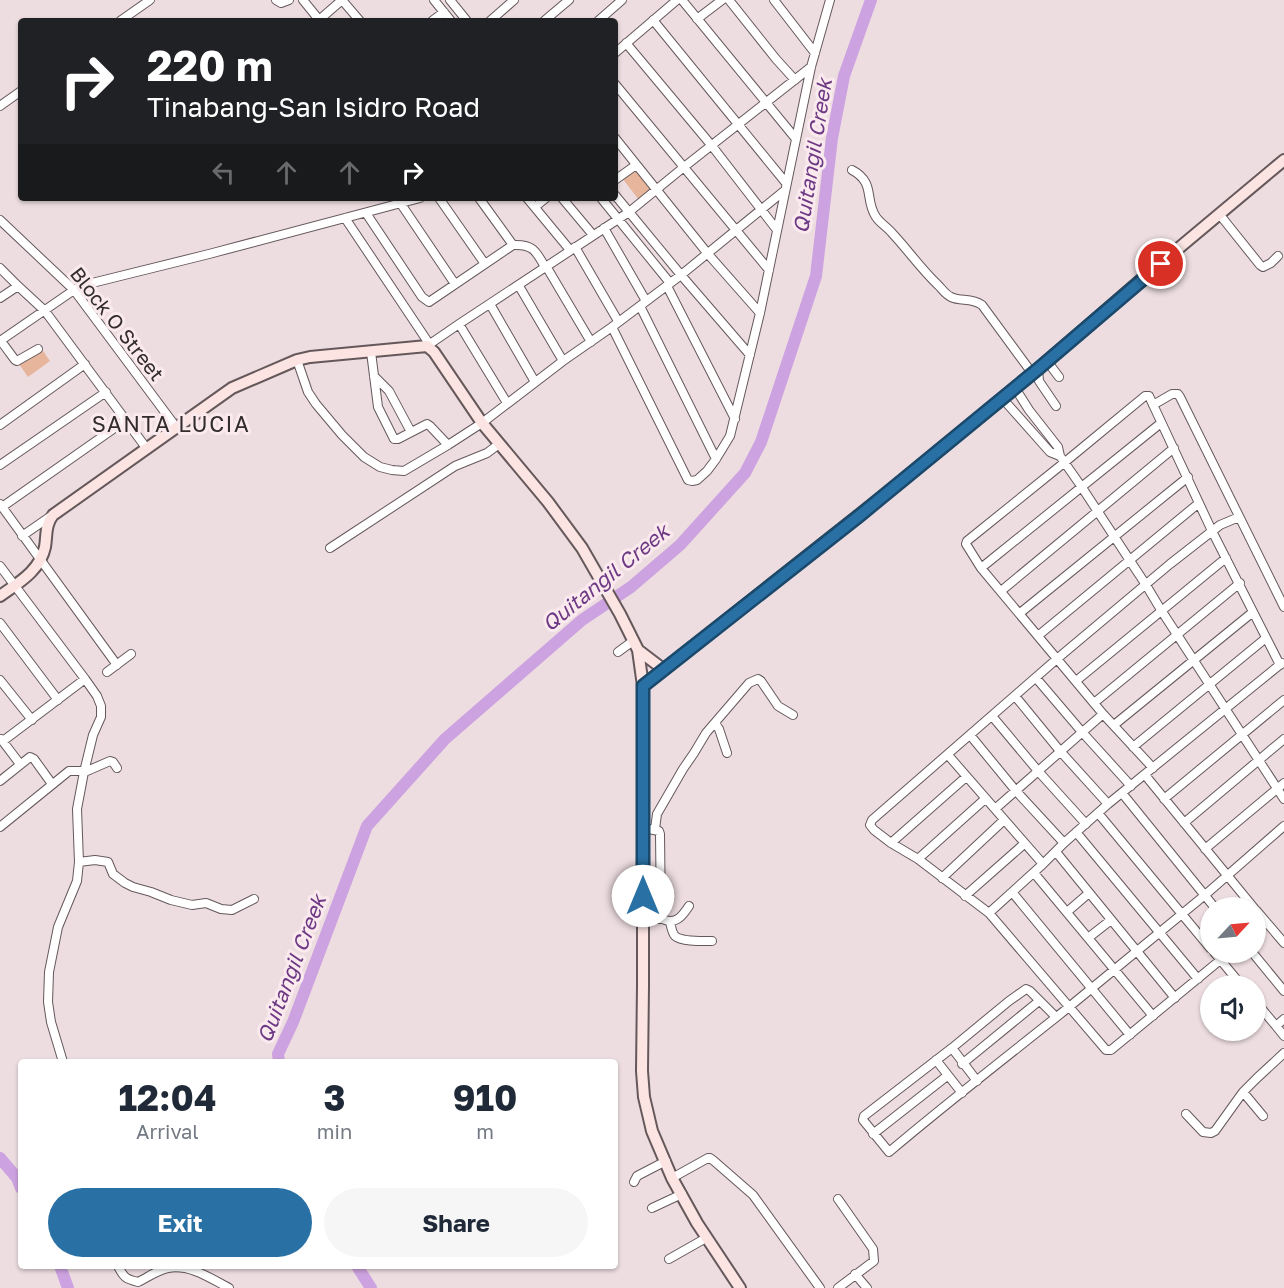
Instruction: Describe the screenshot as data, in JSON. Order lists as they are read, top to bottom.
{
  "streets": {
    "street": ["Block O Street"]
  },
  "districts": ["SANTA LUCIA"],
  "water": ["Quitangil Creek"],
  "north": "top right",
  "page": {
    "turn": ["220 m", "Tinabang-San Isidro Road"],
    "eta": [
      "12:04",
      "Arrival",
      "3",
      "min",
      "910",
      "m"
    ],
    "buttons": ["Exit", "Share"]
  }
}
